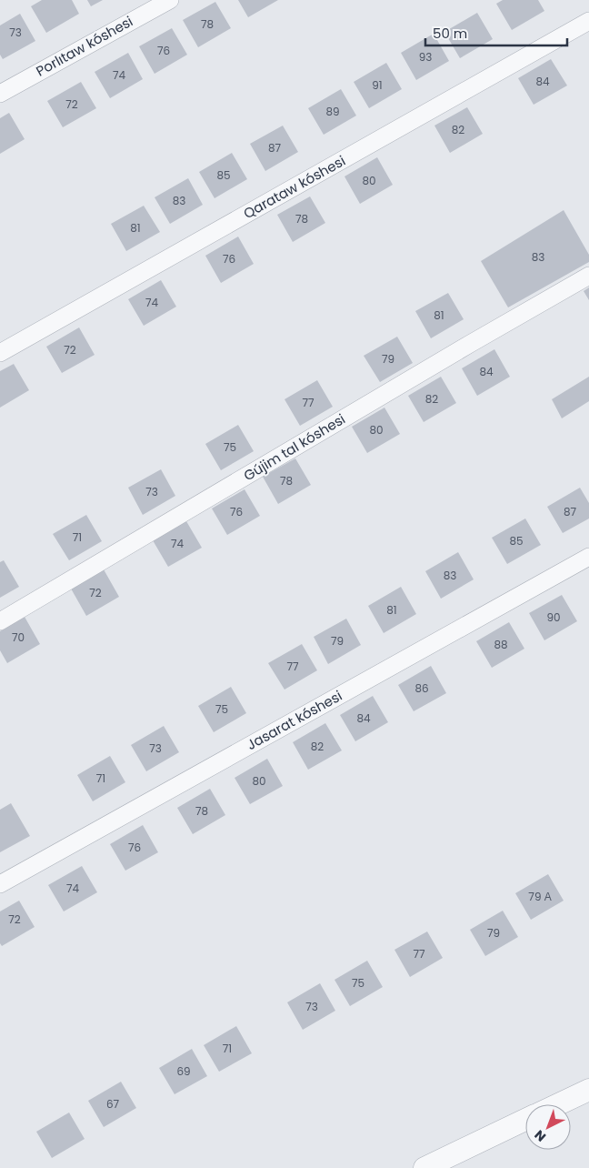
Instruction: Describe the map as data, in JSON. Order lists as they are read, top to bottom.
{
  "streets": {
    "street": [
      "Porlıtaw kóshesi",
      "Qarataw kóshesi",
      "Gújim tal kóshesi",
      "Jasarat kóshesi"
    ]
  },
  "house_numbers": [
    "78",
    "73",
    "76",
    "93",
    "74",
    "84",
    "91",
    "72",
    "89",
    "82",
    "87",
    "85",
    "80",
    "83",
    "78",
    "81",
    "83",
    "76",
    "74",
    "81",
    "72",
    "79",
    "84",
    "82",
    "77",
    "80",
    "75",
    "78",
    "73",
    "76",
    "87",
    "71",
    "85",
    "74",
    "83",
    "72",
    "81",
    "90",
    "70",
    "79",
    "88",
    "77",
    "86",
    "75",
    "84",
    "82",
    "73",
    "71",
    "80",
    "78",
    "76",
    "74",
    "79 А",
    "72",
    "79",
    "77",
    "75",
    "73",
    "71",
    "69",
    "67"
  ],
  "scale_bar": "50 m",
  "north": "bottom left"
}
